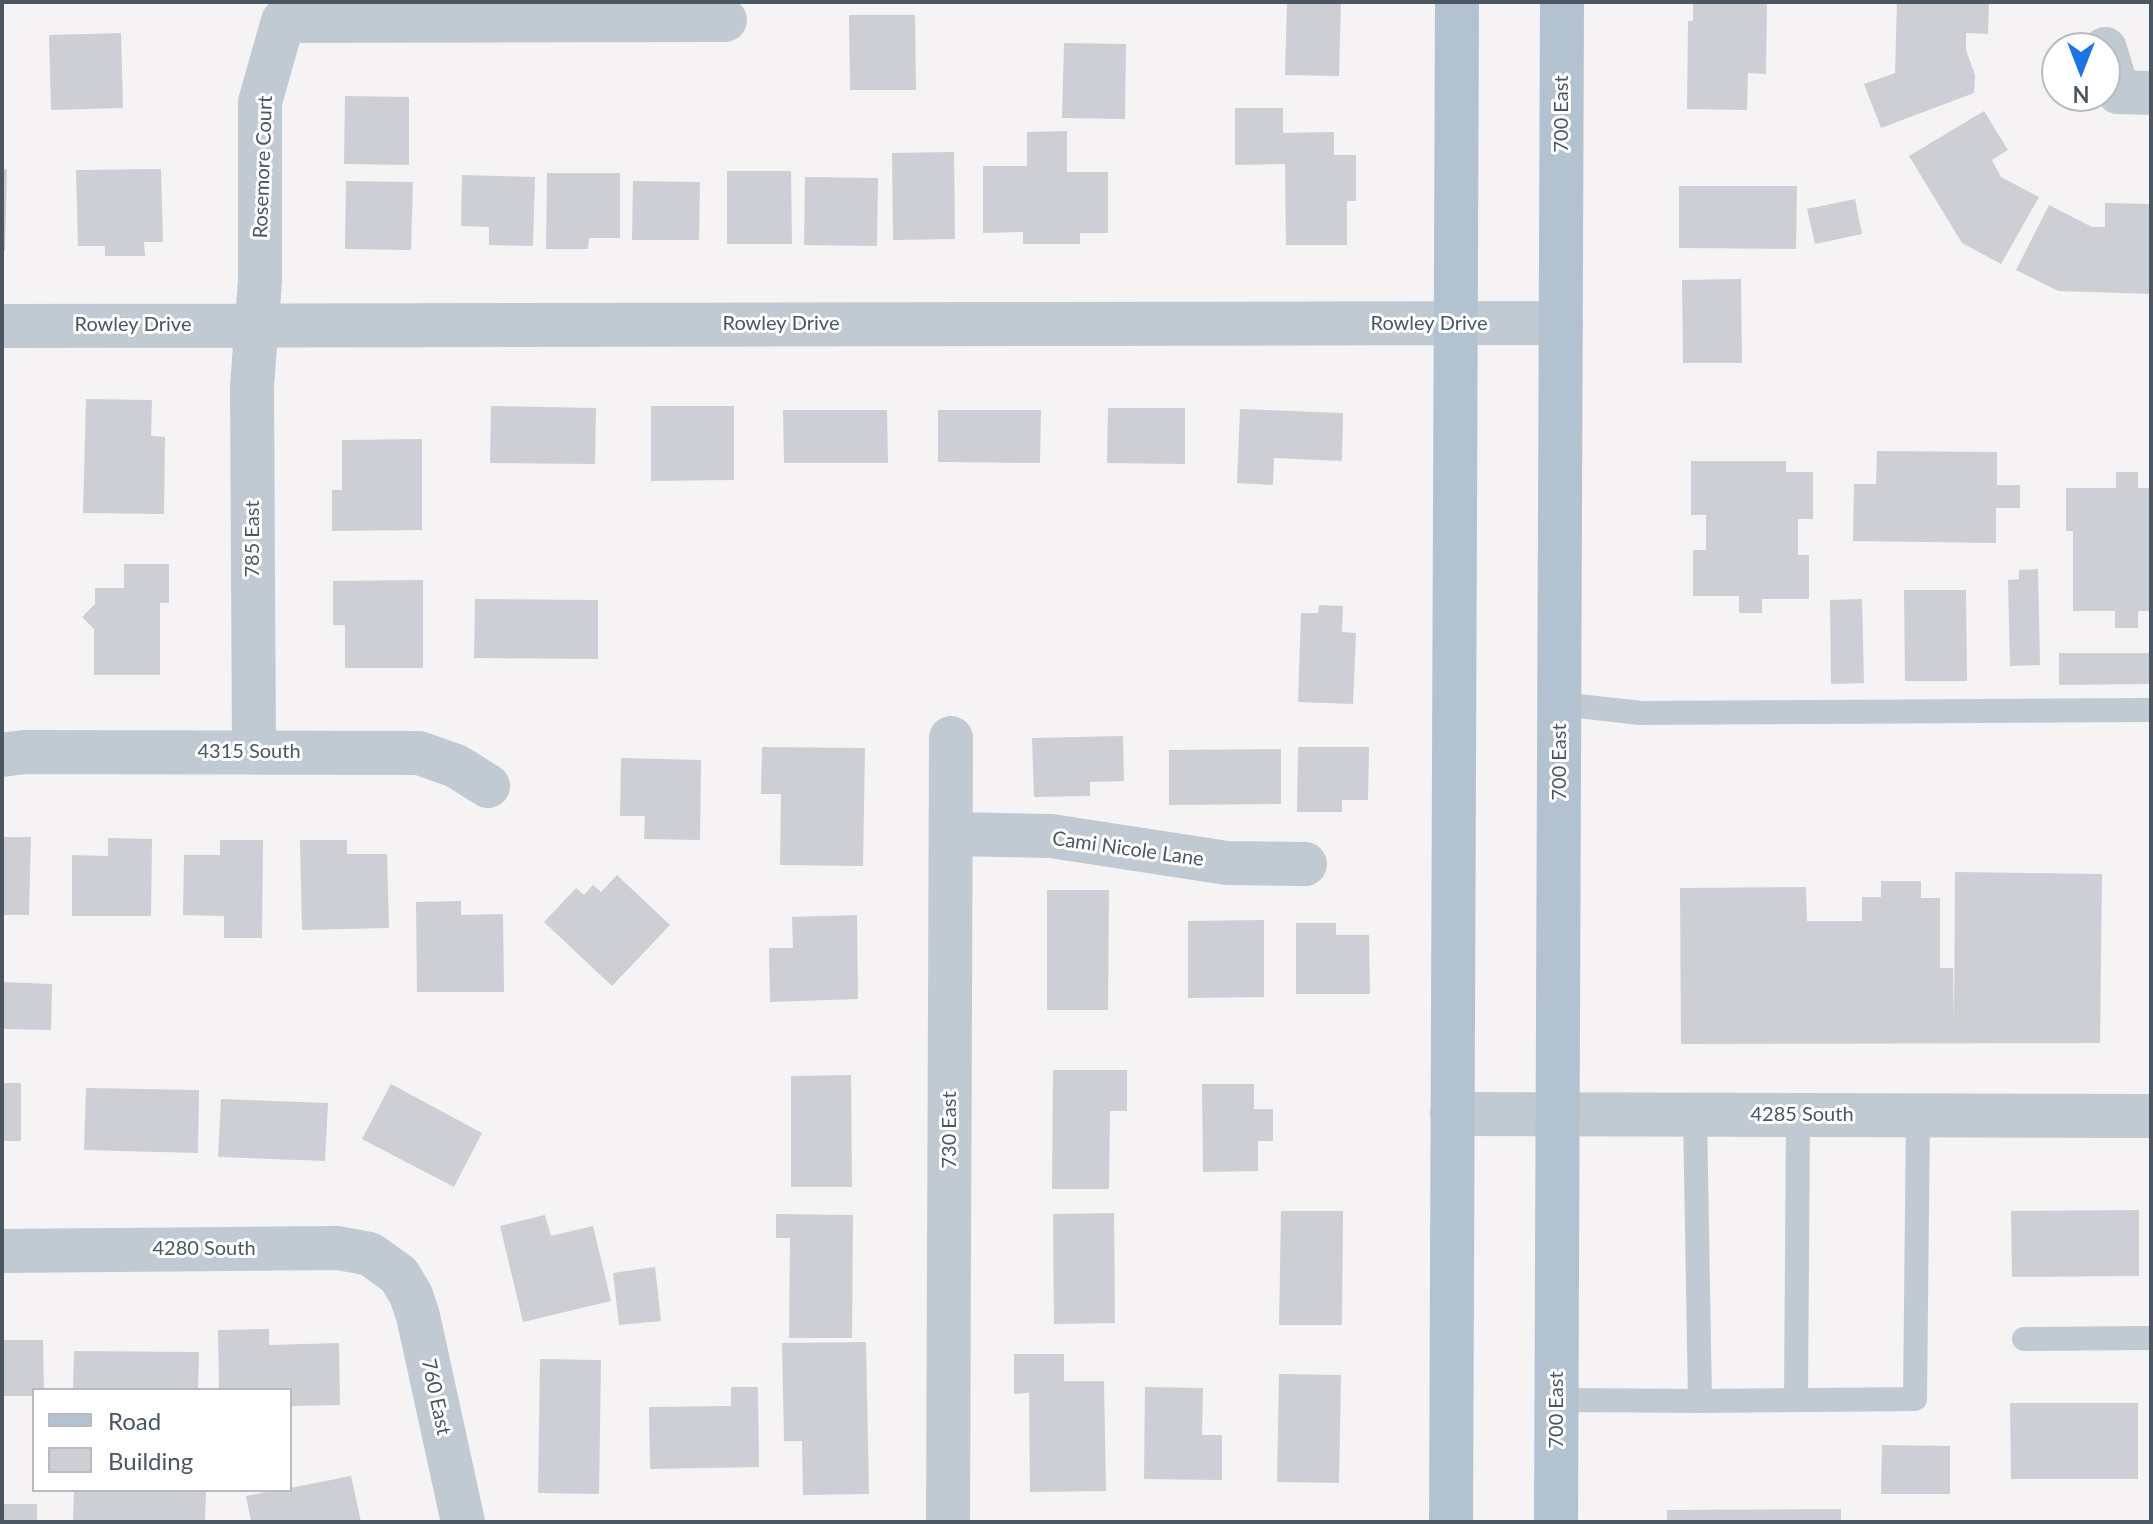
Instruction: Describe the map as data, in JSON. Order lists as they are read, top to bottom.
{
  "streets": {
    "main road": ["700 East"],
    "street": [
      "Rosemore Court",
      "Rowley Drive",
      "785 East",
      "4315 South",
      "Cami Nicole Lane",
      "4285 South",
      "730 East",
      "4280 South",
      "760 East"
    ]
  },
  "crossings": [
    ["700 East", "Rowley Drive"],
    ["700 East", "4285 South"],
    ["Rosemore Court", "Rowley Drive"],
    ["Rosemore Court", "785 East"],
    ["Rowley Drive", "785 East"],
    ["785 East", "4315 South"],
    ["Cami Nicole Lane", "730 East"],
    ["4280 South", "760 East"]
  ],
  "legend": ["Road", "Building"],
  "north": "bottom"
}
